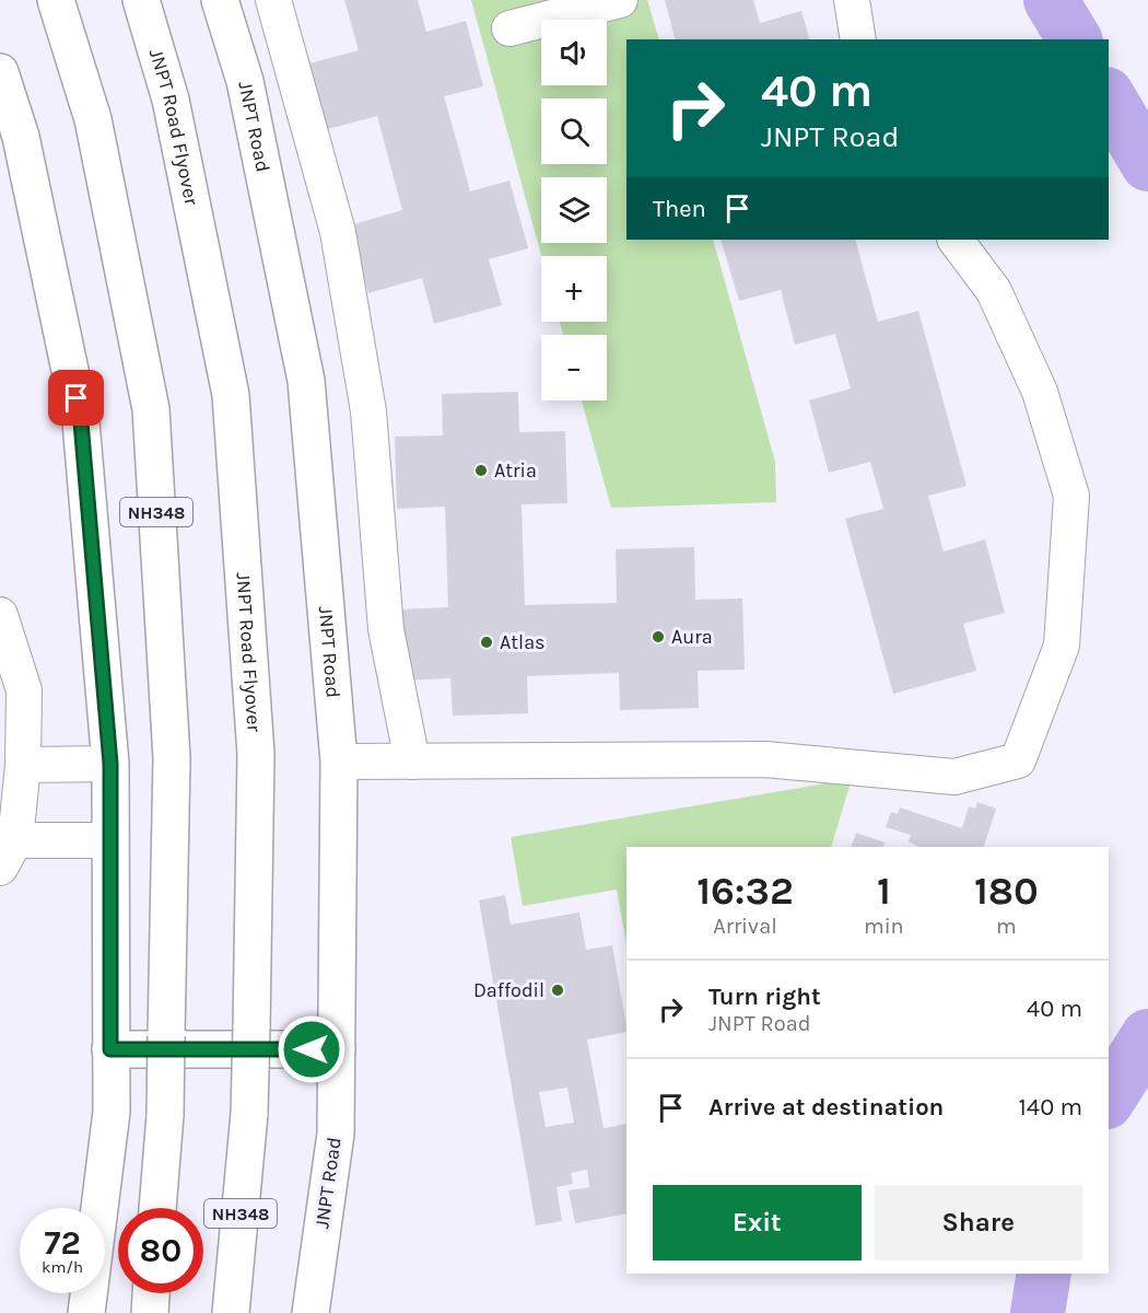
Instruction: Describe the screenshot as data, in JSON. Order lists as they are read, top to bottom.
{
  "streets": {
    "main road": ["JNPT Road Flyover", "JNPT Road", "NH348"]
  },
  "places": [
    "Atria",
    "Aura",
    "Atlas",
    "Daffodil"
  ],
  "page": {
    "map_buttons": ["+", "−"],
    "turn": ["40 m", "JNPT Road"],
    "then": "Then",
    "eta": [
      "16:32",
      "Arrival",
      "1",
      "min",
      "180",
      "m"
    ],
    "list": [
      {
        "name": "Turn right",
        "note": "JNPT Road",
        "value": "40 m"
      },
      {
        "name": "Arrive at destination",
        "value": "140 m"
      }
    ],
    "buttons": ["Exit", "Share"],
    "speed": "72 km/h",
    "limit": "80"
  }
}
